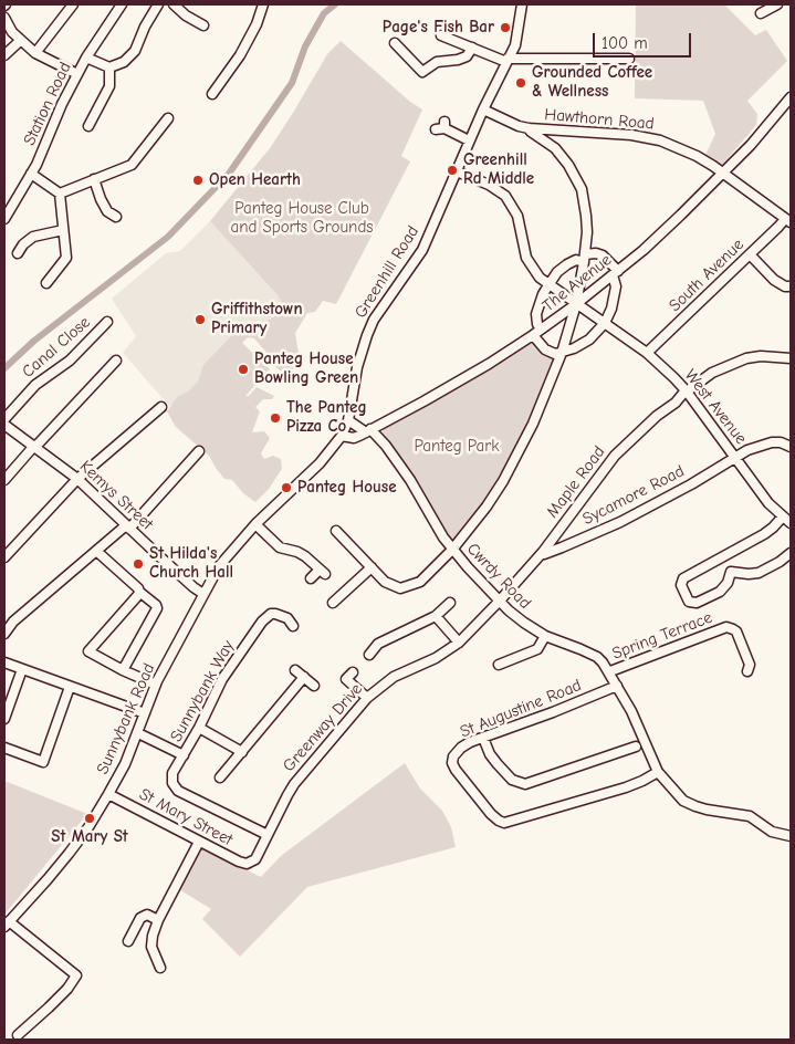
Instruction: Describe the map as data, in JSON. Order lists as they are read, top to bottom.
{
  "streets": {
    "street": [
      "Station Road",
      "Hawthorn Road",
      "Greenhill Road",
      "South Avenue",
      "The Avenue",
      "Canal Close",
      "West Avenue",
      "Maple Road",
      "Kemys Street",
      "Sycamore Road",
      "Cwrdy Road",
      "Spring Terrace",
      "Sunnybank Way",
      "St Augustine Road",
      "Sunnybank Road",
      "Greenway Drive",
      "St Mary Street"
    ]
  },
  "crossings": [
    ["Hawthorn Road", "Greenhill Road"],
    ["Hawthorn Road", "South Avenue"],
    ["Hawthorn Road", "The Avenue"],
    ["Greenhill Road", "The Avenue"],
    ["Greenhill Road", "West Avenue"],
    ["Greenhill Road", "Kemys Street"],
    ["Greenhill Road", "Cwrdy Road"],
    ["Greenhill Road", "Sunnybank Road"],
    ["South Avenue", "West Avenue"],
    ["The Avenue", "West Avenue"],
    ["The Avenue", "Cwrdy Road"],
    ["West Avenue", "Maple Road"],
    ["West Avenue", "Sycamore Road"],
    ["Maple Road", "Sycamore Road"],
    ["Maple Road", "Cwrdy Road"],
    ["Maple Road", "Greenway Drive"],
    ["Kemys Street", "Sunnybank Road"],
    ["Cwrdy Road", "Spring Terrace"],
    ["Cwrdy Road", "St Augustine Road"],
    ["Cwrdy Road", "Greenway Drive"],
    ["Sunnybank Way", "Greenway Drive"],
    ["Sunnybank Road", "St Mary Street"],
    ["Greenway Drive", "St Mary Street"]
  ],
  "parks": ["Panteg House Club and Sports Grounds", "Panteg Park"],
  "places": [
    "Page's Fish Bar",
    "Grounded Coffee & Wellness",
    "Greenhill Rd Middle",
    "Open Hearth",
    "Griffithstown Primary",
    "Panteg House Bowling Green",
    "The Panteg Pizza Co",
    "Panteg House",
    "St Hilda's Church Hall",
    "St Mary St"
  ],
  "scale_bar": "100 m"
}
